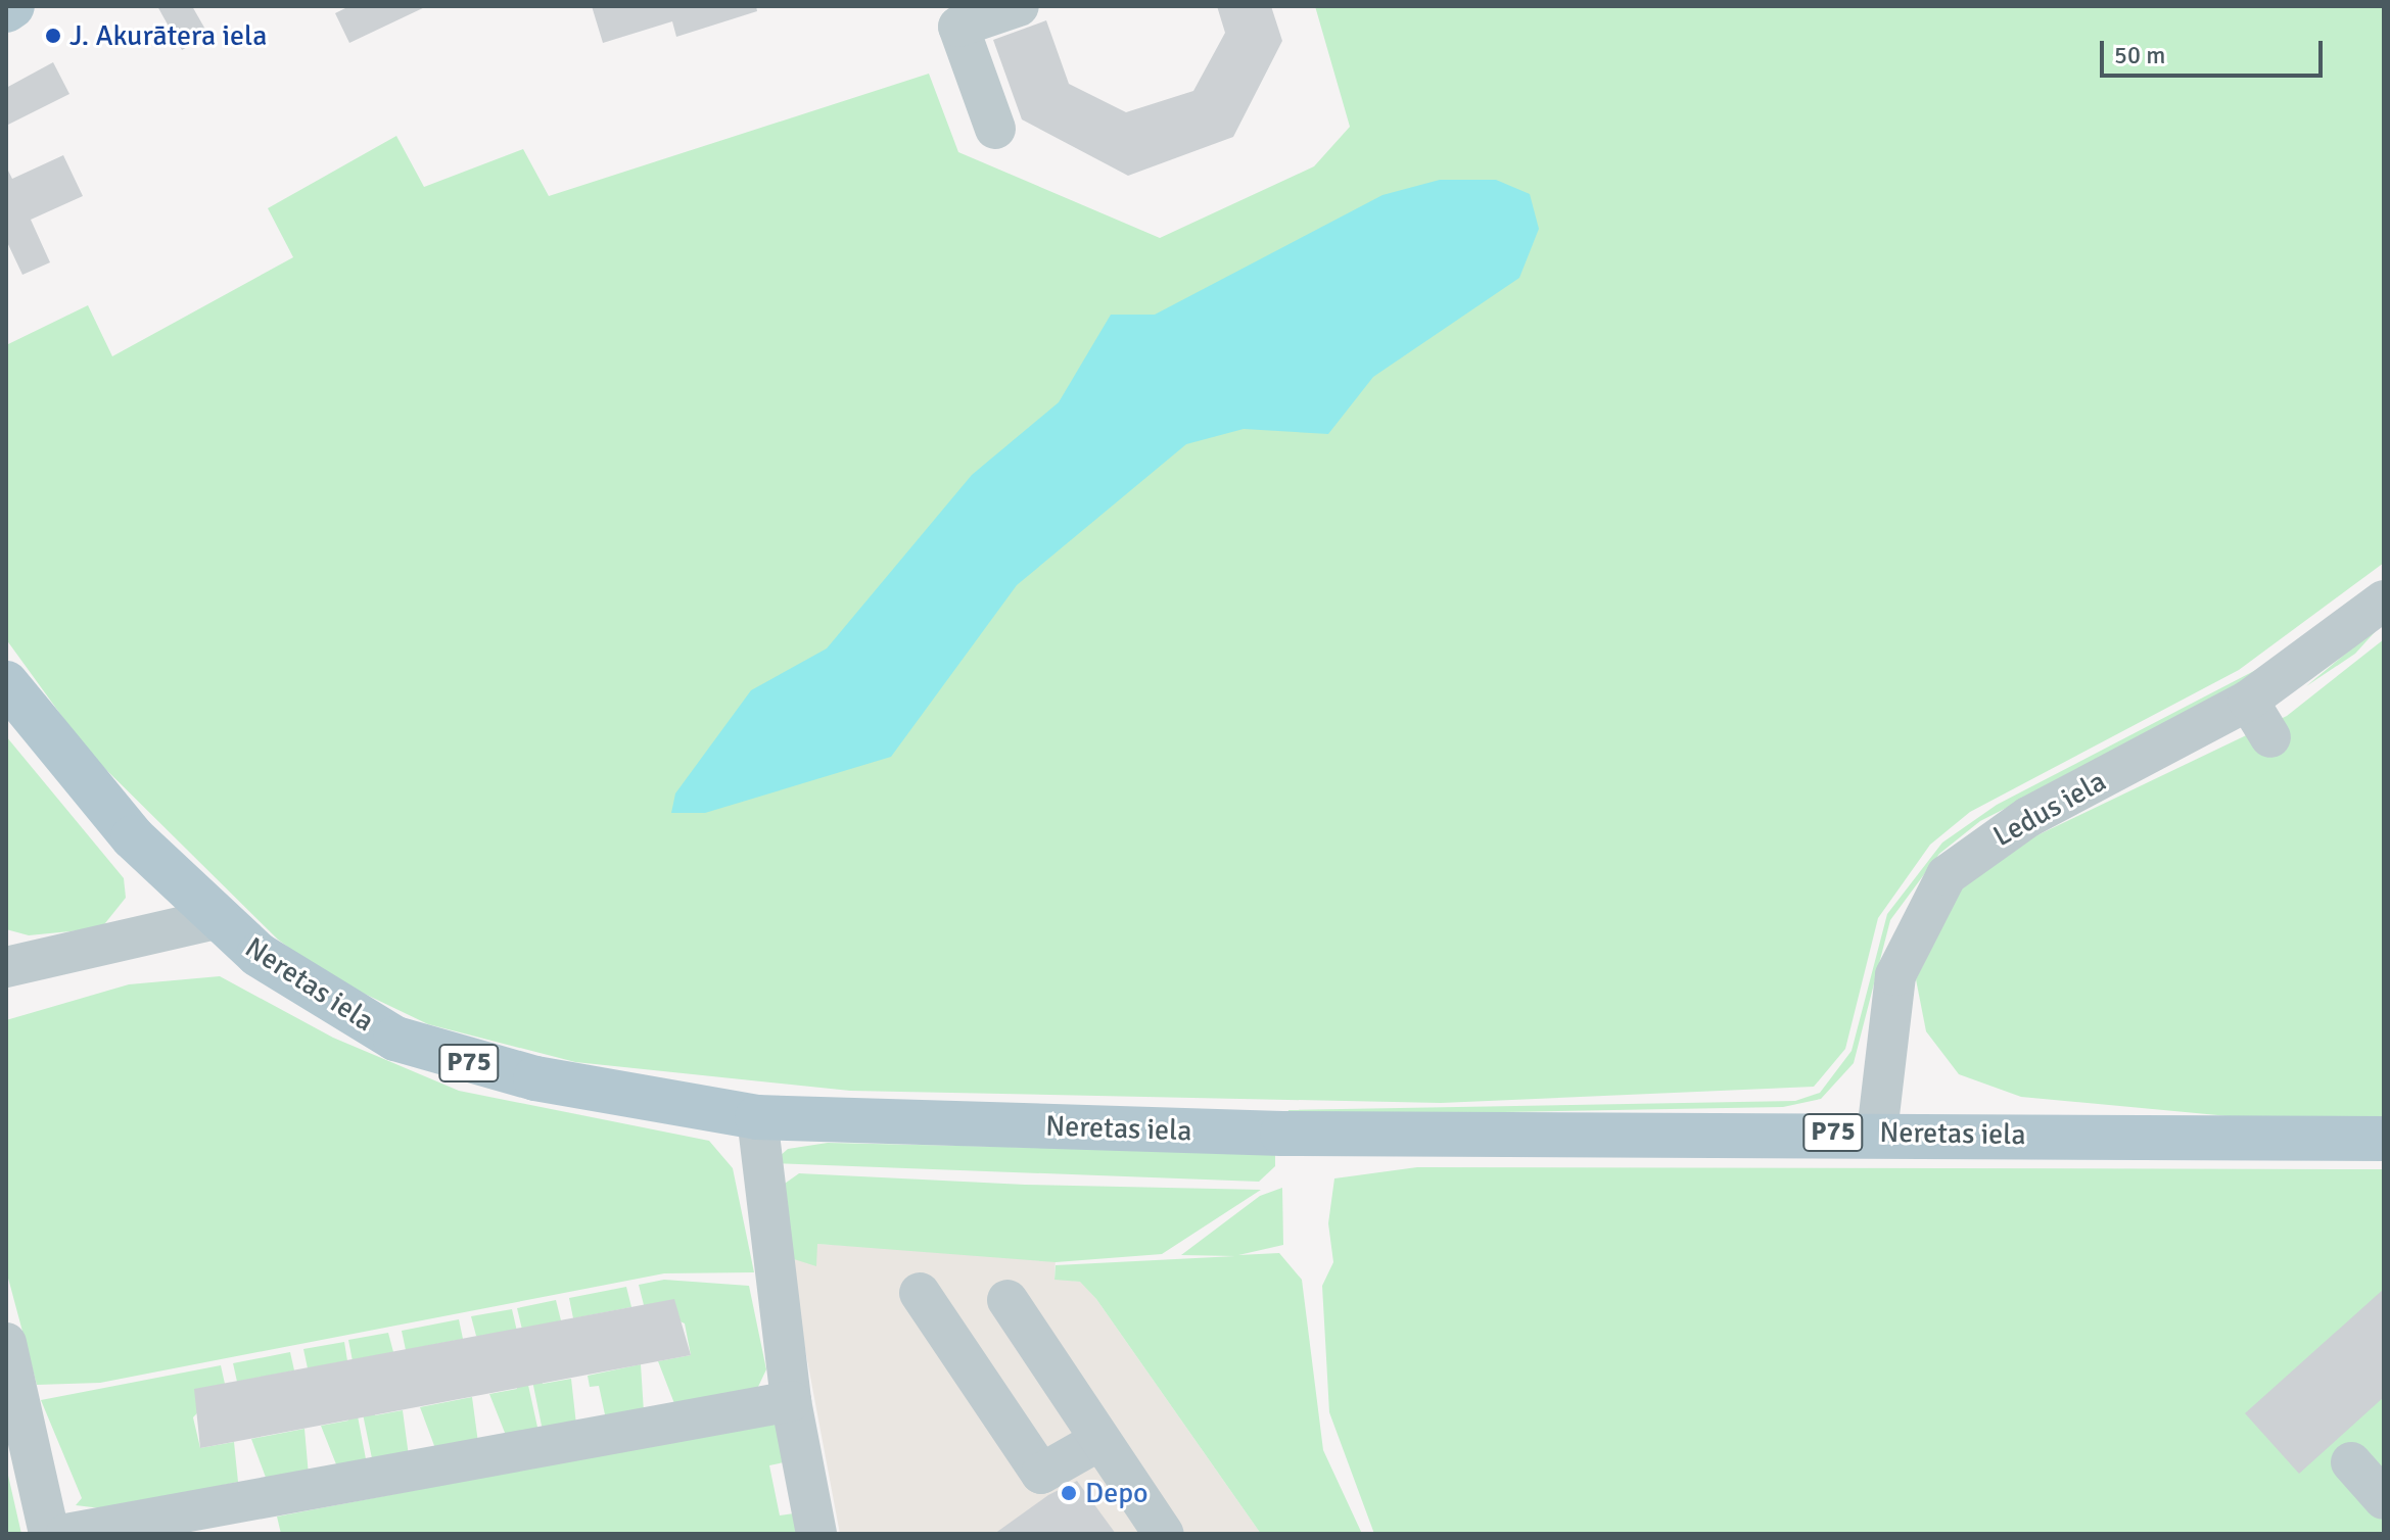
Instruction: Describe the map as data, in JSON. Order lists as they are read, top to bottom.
{
  "streets": {
    "main road": ["Neretas iela", "P75"],
    "street": ["Ledus iela"]
  },
  "crossings": [
    ["Ledus iela", "Neretas iela"]
  ],
  "places": ["J. Akurātera iela", "Depo"],
  "scale_bar": "50 m"
}
